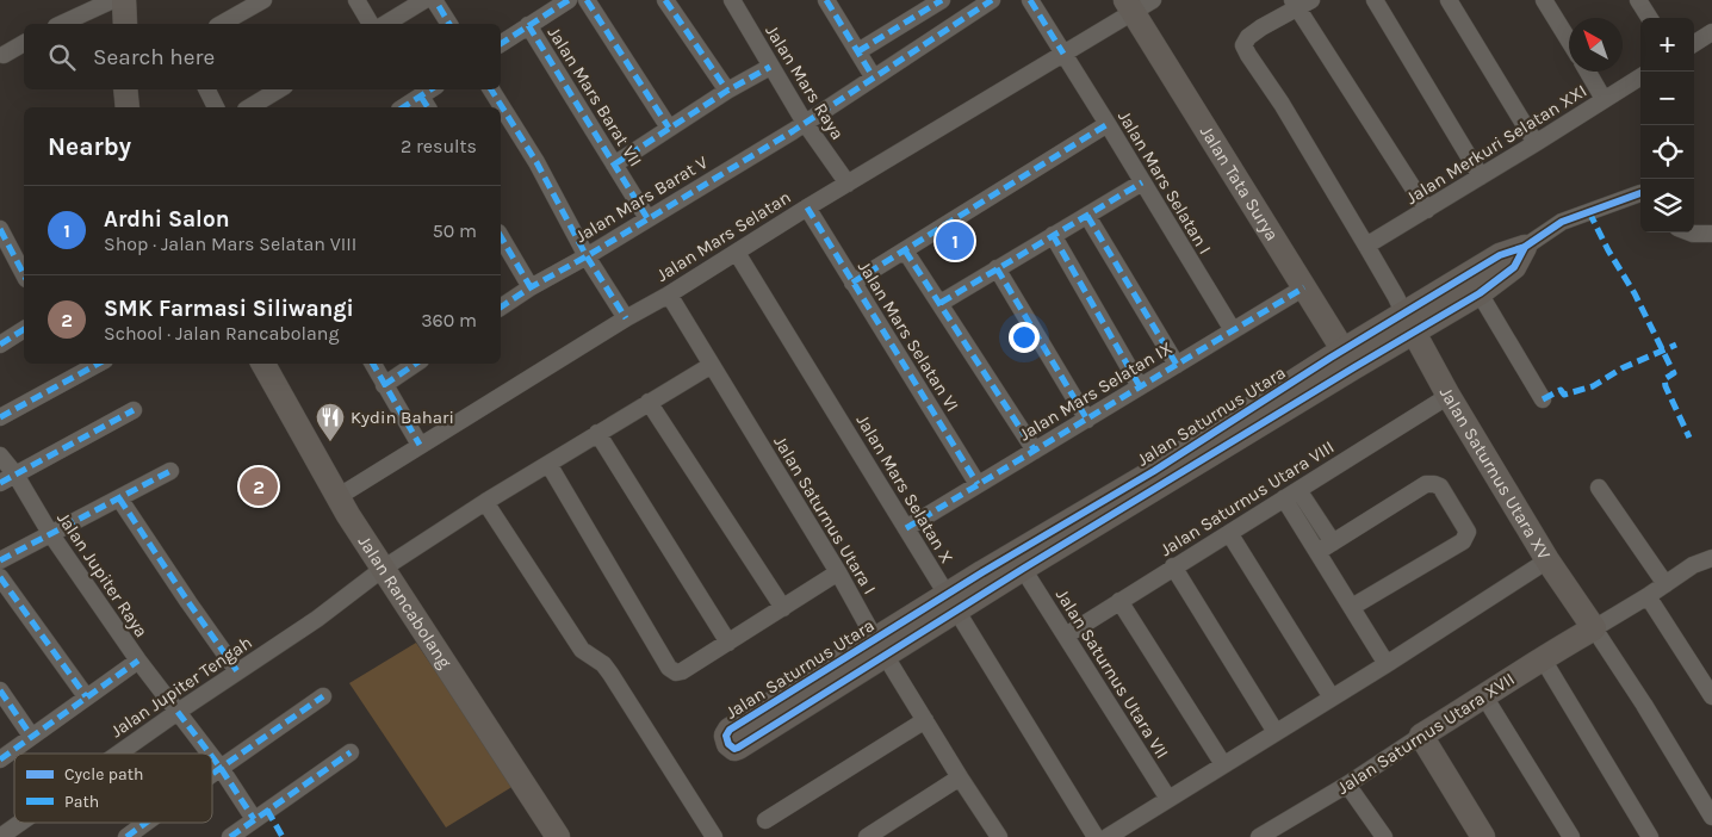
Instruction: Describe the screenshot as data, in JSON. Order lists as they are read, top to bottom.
{
  "streets": {
    "street": [
      "Jalan Mars Raya",
      "Jalan Mars Barat VII",
      "Jalan Merkuri Selatan XXI",
      "Jalan Mars Selatan I",
      "Jalan Tata Surya",
      "Jalan Mars Barat V",
      "Jalan Mars Selatan",
      "Jalan Mars Selatan VI",
      "Jalan Mars Selatan IX",
      "Jalan Saturnus Utara",
      "Jalan Saturnus Utara XV",
      "Jalan Mars Selatan X",
      "Jalan Saturnus Utara VIII",
      "Jalan Saturnus Utara I",
      "Jalan Jupiter Raya",
      "Jalan Rancabolang",
      "Jalan Saturnus Utara VII",
      "Jalan Jupiter Tengah",
      "Jalan Saturnus Utara XVII"
    ]
  },
  "crossings": [
    ["Jalan Mars Raya", "Jalan Mars Barat V"],
    ["Jalan Mars Raya", "Jalan Mars Selatan"],
    ["Jalan Mars Barat VII", "Jalan Mars Barat V"],
    ["Jalan Mars Selatan I", "Jalan Mars Selatan"],
    ["Jalan Mars Selatan I", "Jalan Mars Selatan IX"],
    ["Jalan Tata Surya", "Jalan Mars Selatan"],
    ["Jalan Tata Surya", "Jalan Mars Selatan IX"],
    ["Jalan Tata Surya", "Jalan Saturnus Utara"],
    ["Jalan Mars Selatan", "Jalan Mars Selatan VI"],
    ["Jalan Mars Selatan", "Jalan Mars Selatan X"],
    ["Jalan Mars Selatan", "Jalan Saturnus Utara I"],
    ["Jalan Mars Selatan", "Jalan Rancabolang"],
    ["Jalan Mars Selatan VI", "Jalan Mars Selatan IX"],
    ["Jalan Mars Selatan IX", "Jalan Mars Selatan X"],
    ["Jalan Saturnus Utara", "Jalan Mars Selatan X"],
    ["Jalan Saturnus Utara", "Jalan Saturnus Utara I"],
    ["Jalan Saturnus Utara", "Jalan Saturnus Utara VII"],
    ["Jalan Saturnus Utara XV", "Jalan Saturnus Utara VIII"],
    ["Jalan Saturnus Utara XV", "Jalan Saturnus Utara XVII"],
    ["Jalan Saturnus Utara VIII", "Jalan Saturnus Utara VII"],
    ["Jalan Saturnus Utara I", "Jalan Jupiter Tengah"],
    ["Jalan Jupiter Raya", "Jalan Jupiter Tengah"],
    ["Jalan Rancabolang", "Jalan Jupiter Tengah"]
  ],
  "places": {
    "restaurant": ["Kydin Bahari"]
  },
  "legend": ["Cycle path", "Path"],
  "north": "top left",
  "page": {
    "map_buttons": ["+", "−"],
    "search": "Search here",
    "heading": ["Nearby", "2 results"],
    "list": [
      {
        "mark": "1",
        "name": "Ardhi Salon",
        "note": "Shop · Jalan Mars Selatan VIII",
        "value": "50 m"
      },
      {
        "mark": "2",
        "name": "SMK Farmasi Siliwangi",
        "note": "School · Jalan Rancabolang",
        "value": "360 m"
      }
    ],
    "pins": ["1", "2"]
  }
}
